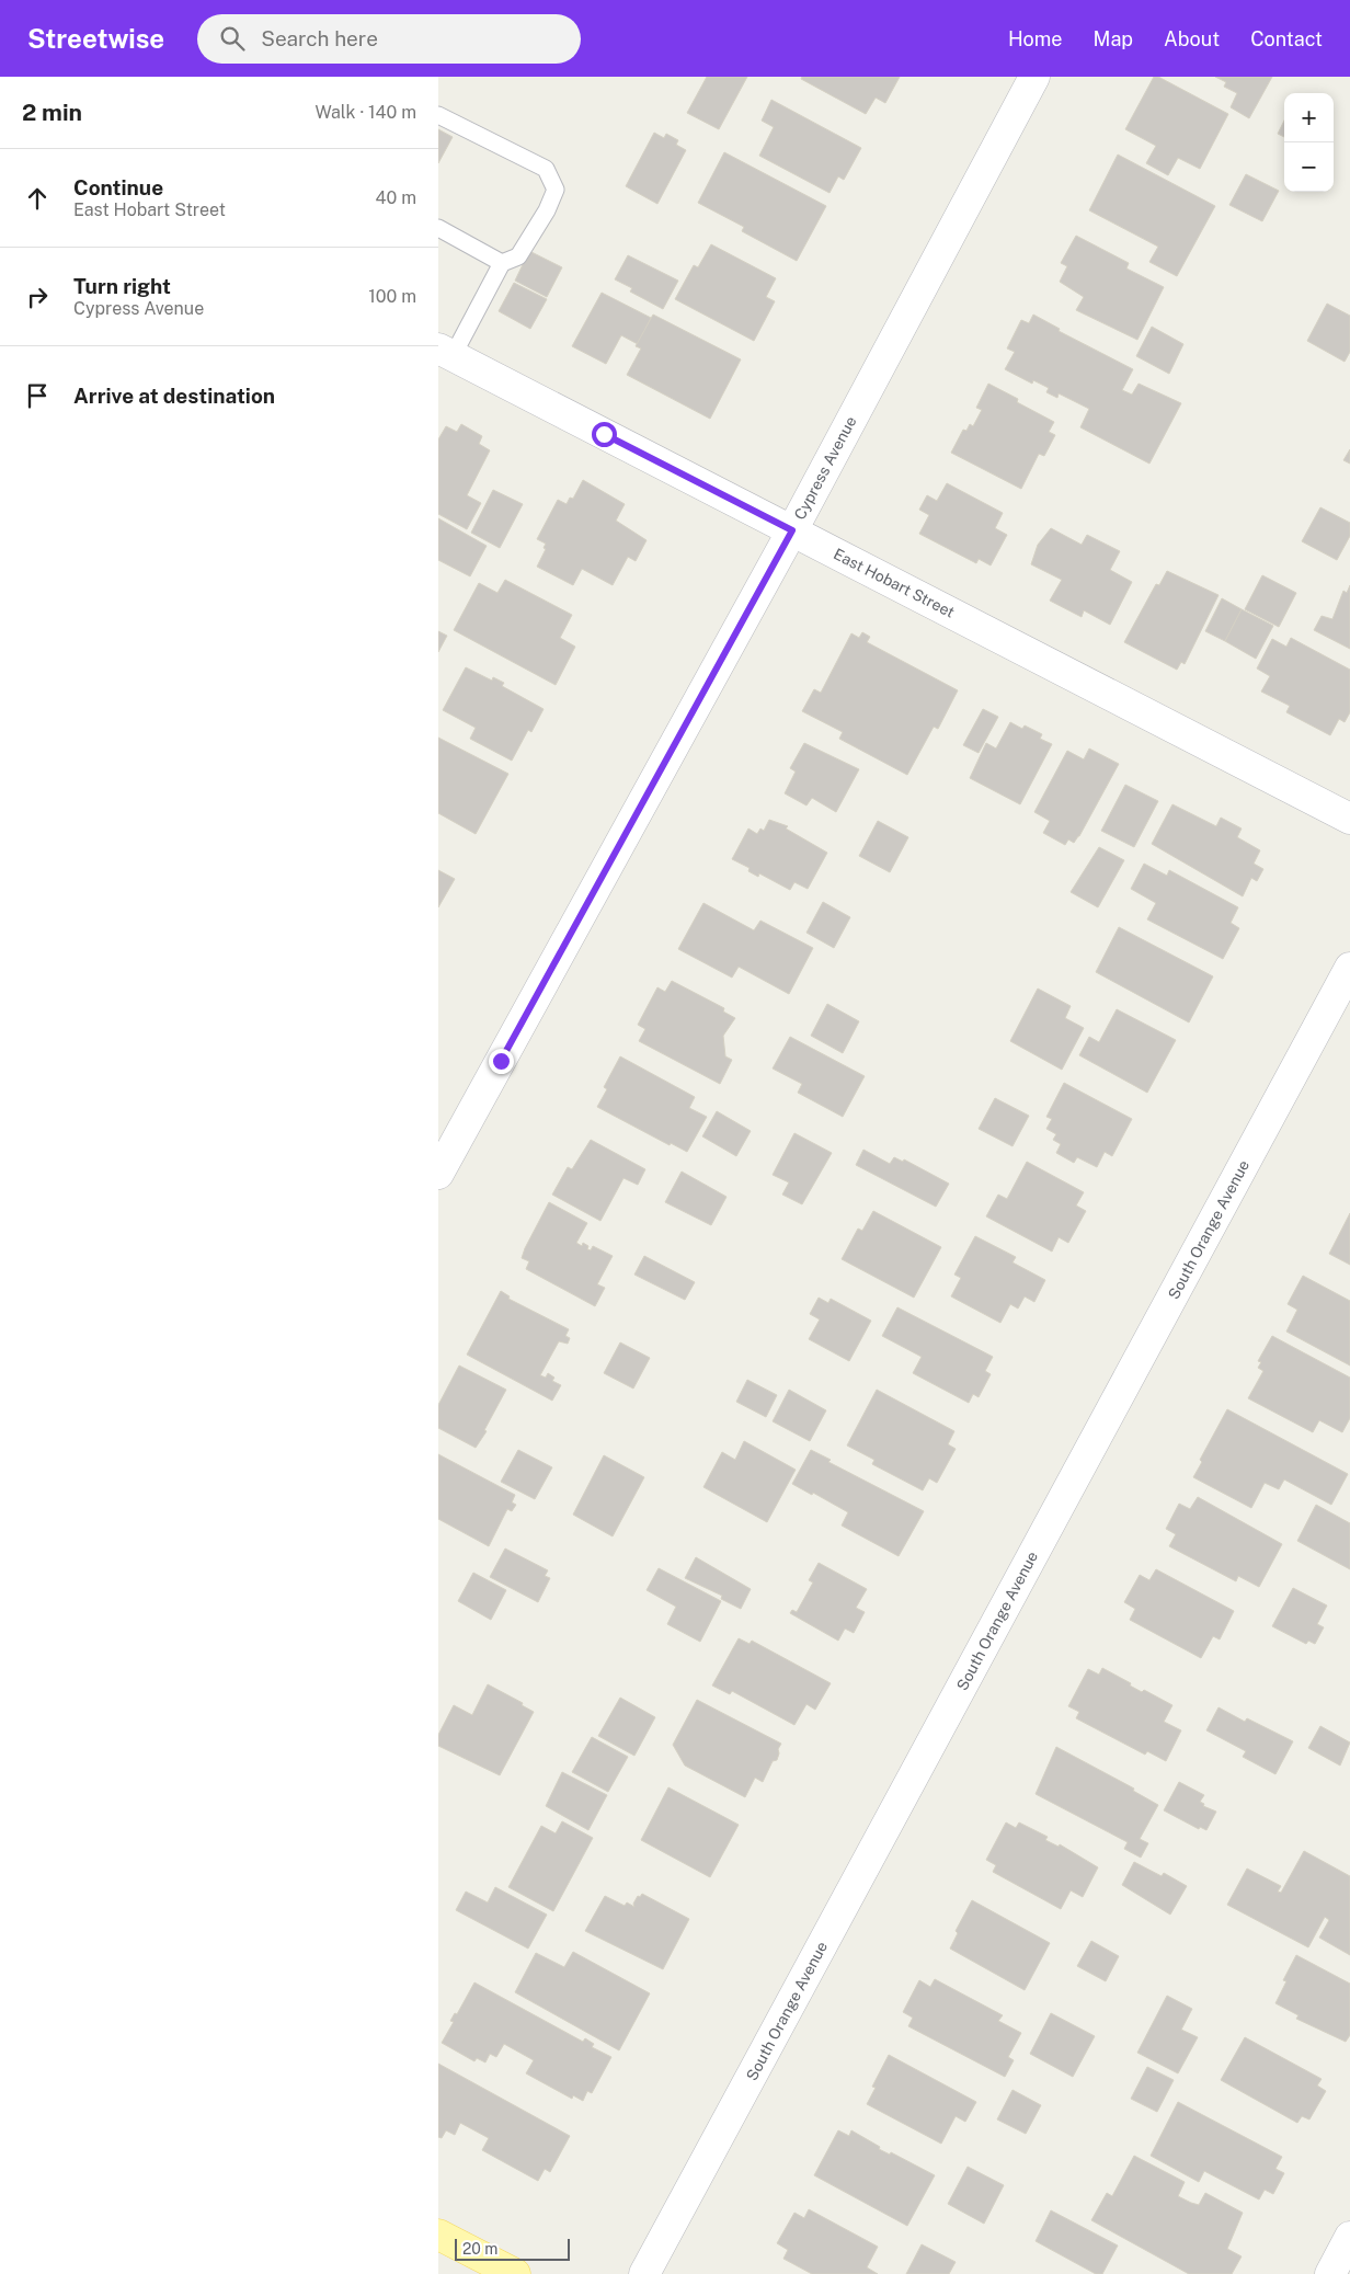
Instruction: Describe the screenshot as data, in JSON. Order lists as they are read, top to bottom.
{
  "streets": {
    "street": ["Cypress Avenue", "East Hobart Street", "South Orange Avenue"]
  },
  "crossings": [
    ["Cypress Avenue", "East Hobart Street"]
  ],
  "scale_bar": "20 m",
  "page": {
    "header": "Streetwise",
    "search": "Search here",
    "nav": [
      "Home",
      "Map",
      "About",
      "Contact"
    ],
    "heading": ["2 min", "Walk · 140 m"],
    "map_buttons": ["+", "−"],
    "list": [
      ["Continue", "East Hobart Street", "40 m"],
      ["Turn right", "Cypress Avenue", "100 m"],
      "Arrive at destination"
    ],
    "scale": "20 m"
  }
}
